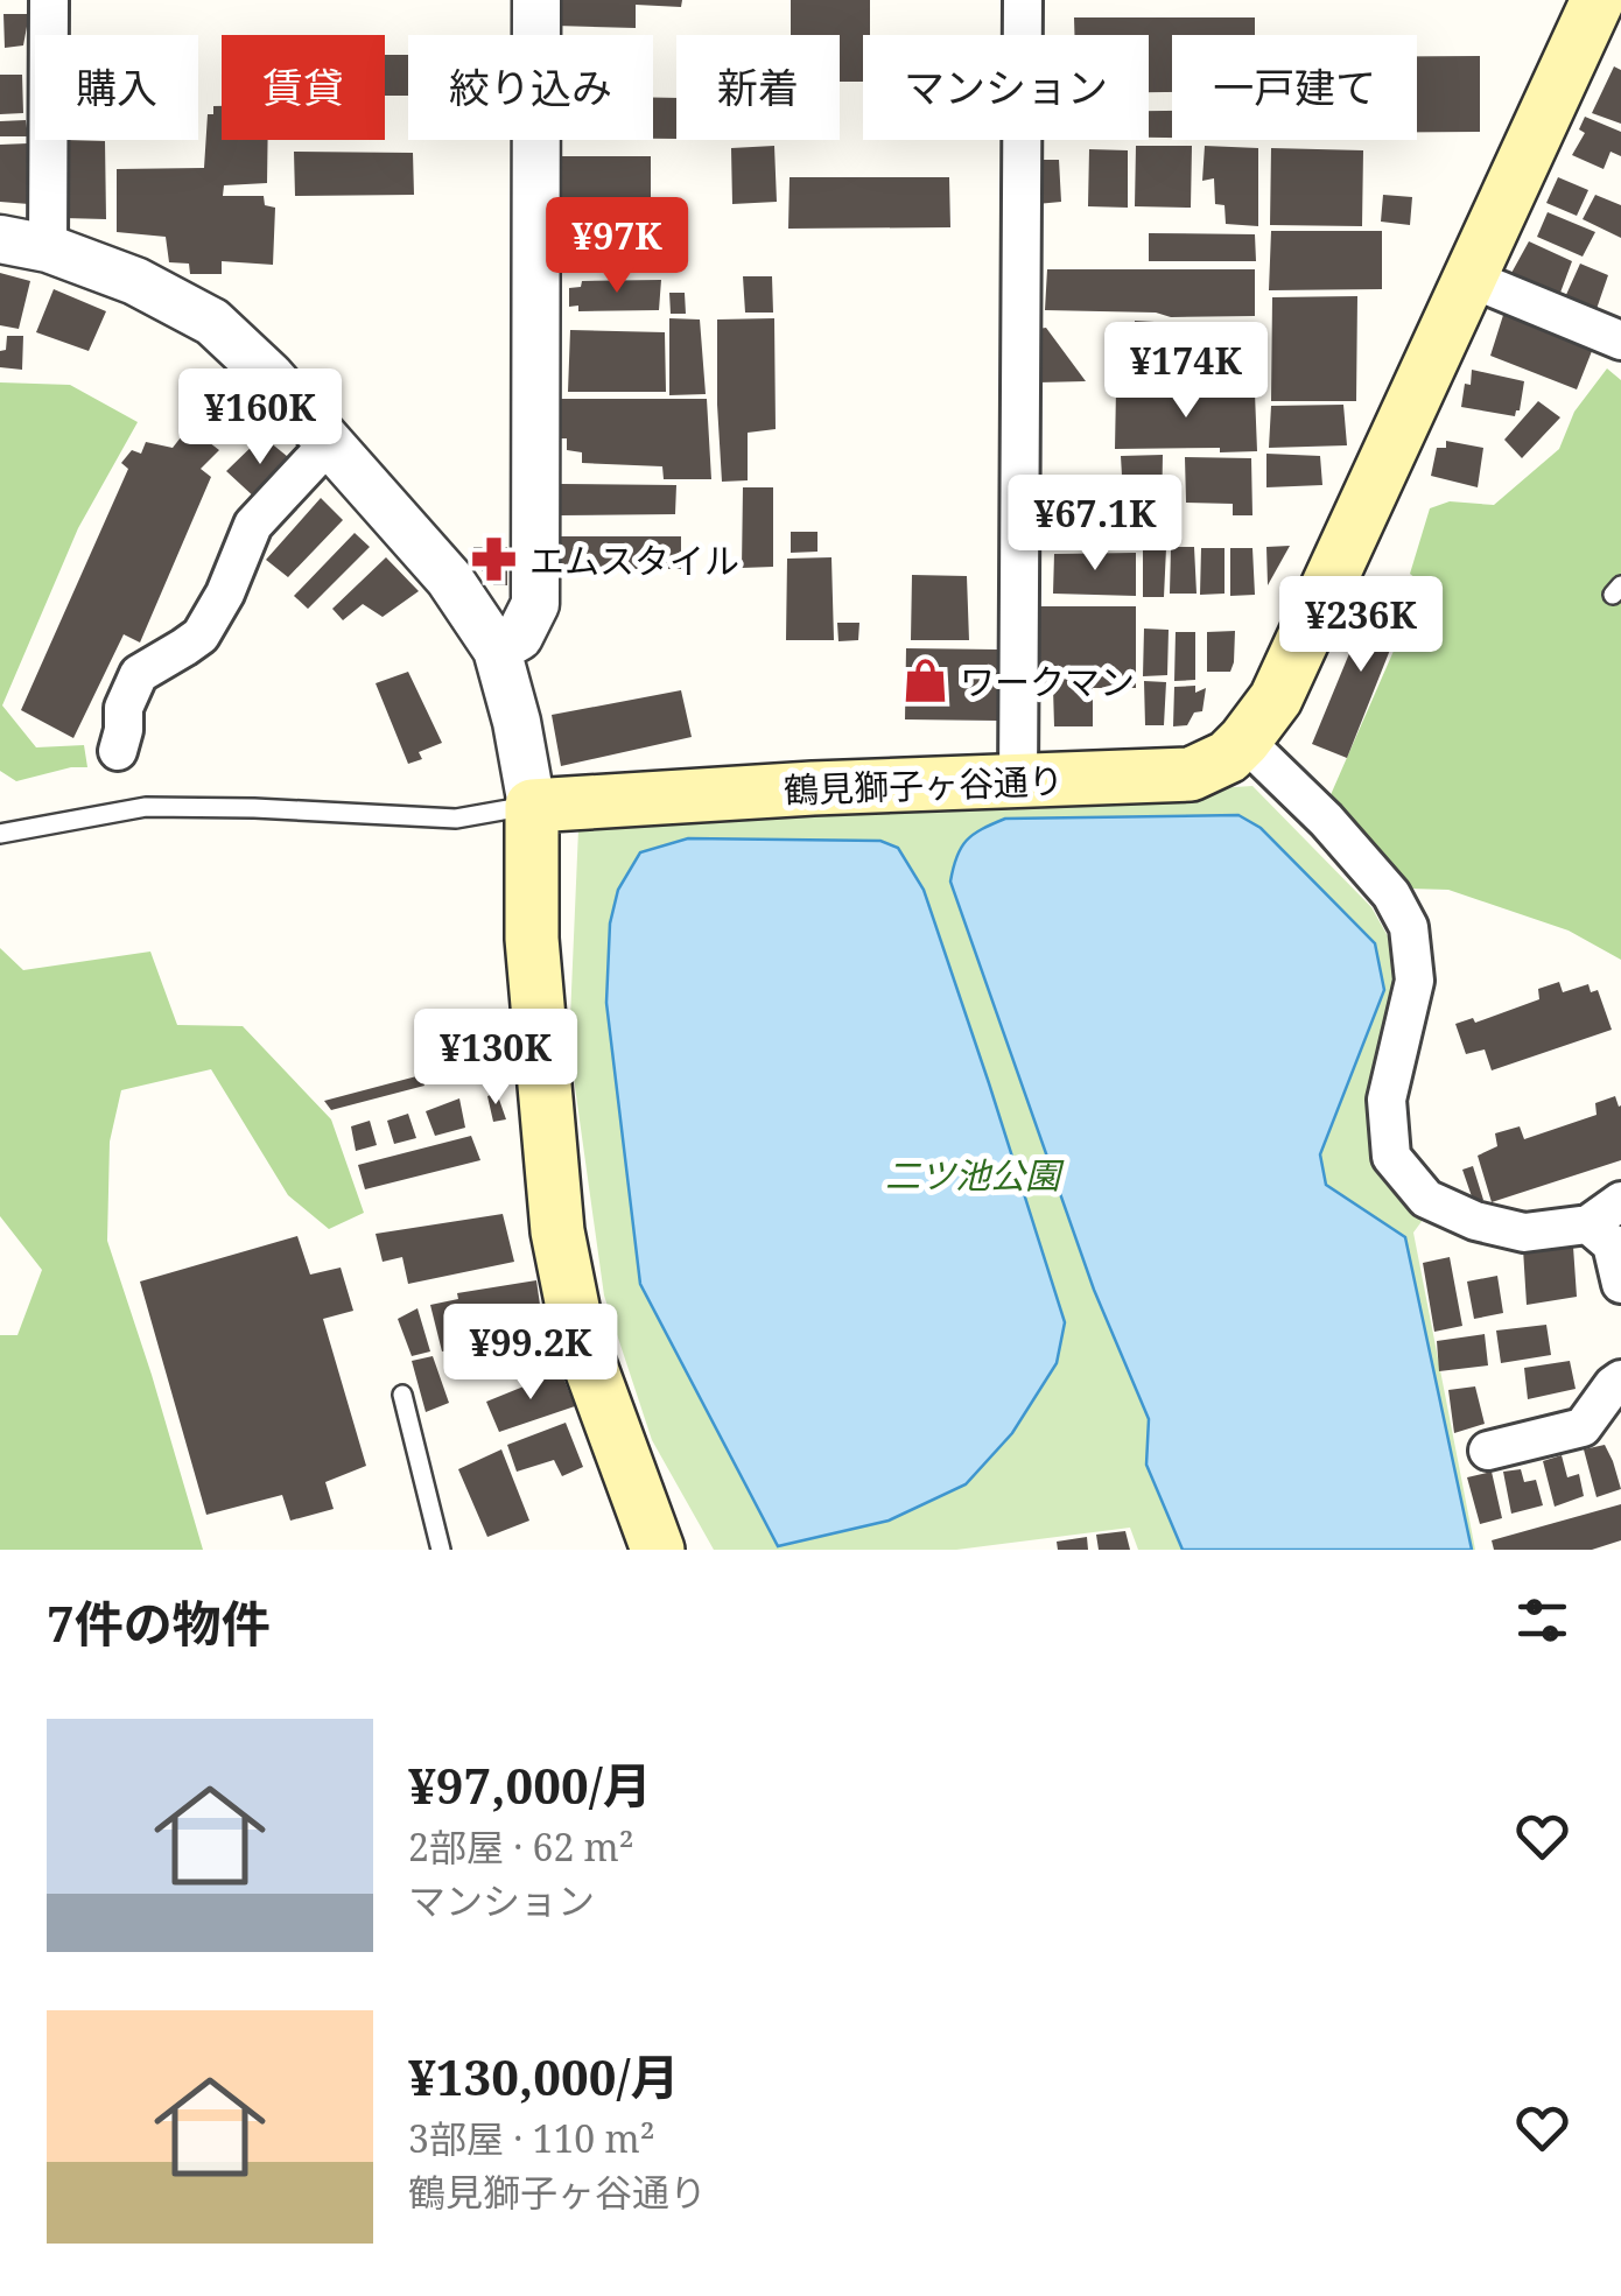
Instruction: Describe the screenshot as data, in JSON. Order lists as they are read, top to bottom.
{
  "streets": {
    "main road": ["鶴見獅子ヶ谷通り"]
  },
  "parks": ["二ツ池公園"],
  "places": {
    "pharmacy": ["エムスタイル"],
    "shop": ["ワークマン"]
  },
  "page": {
    "chip": [
      "購入",
      "賃貸",
      "絞り込み",
      "新着",
      "マンション",
      "一戸建て"
    ],
    "price": [
      "¥97K",
      "¥174K",
      "¥160K",
      "¥67.1K",
      "¥236K",
      "¥130K",
      "¥99.2K"
    ],
    "heading": "7件の物件",
    "list": [
      {
        "name": "¥97,000/月",
        "note": "2部屋 · 62 m² · マンション"
      },
      {
        "name": "¥130,000/月",
        "note": "3部屋 · 110 m² · 鶴見獅子ヶ谷通り"
      }
    ]
  }
}
